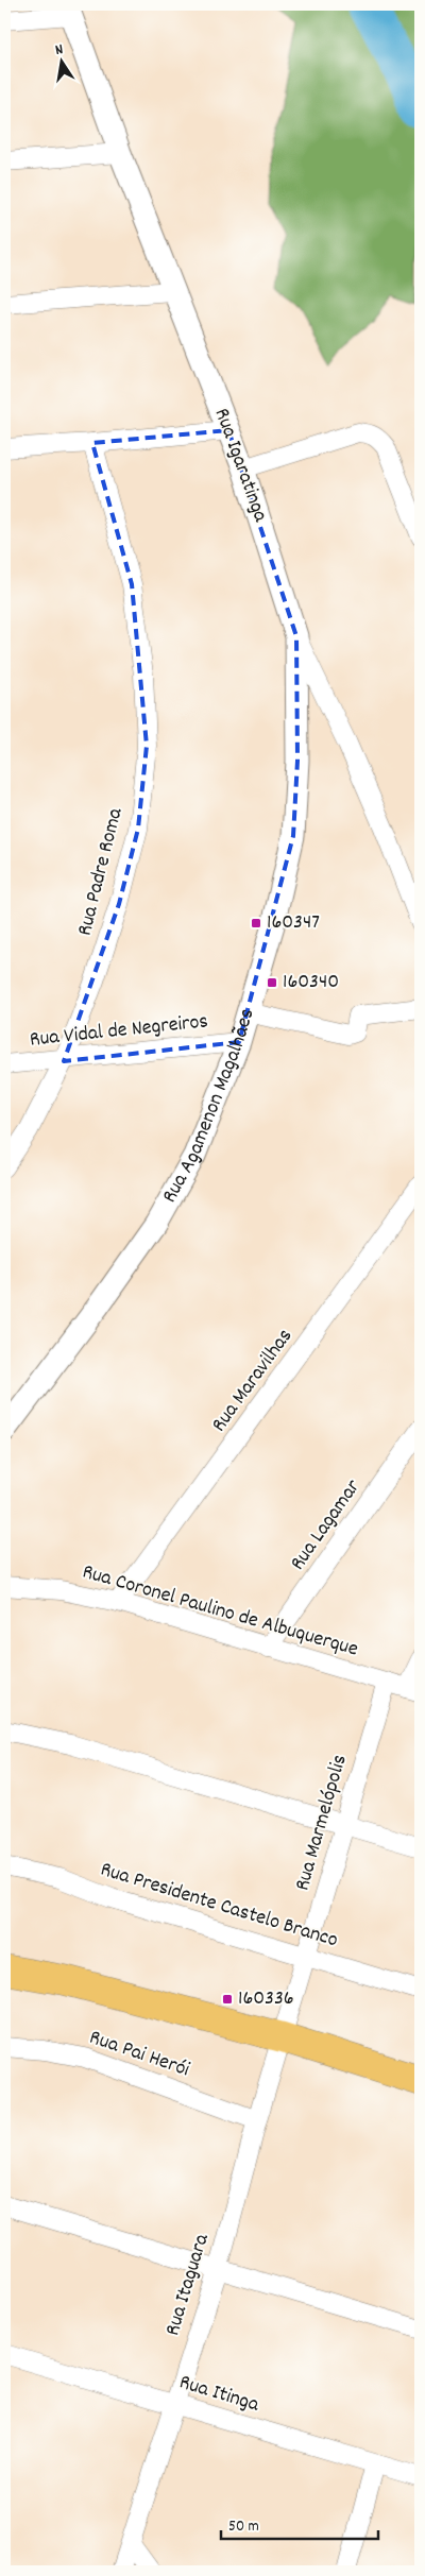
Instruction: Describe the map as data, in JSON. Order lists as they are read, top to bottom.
{
  "streets": {
    "street": [
      "Rua Igaratinga",
      "Rua Padre Roma",
      "Rua Vidal de Negreiros",
      "Rua Agamenon Magalhães",
      "Rua Maravilhas",
      "Rua Lagamar",
      "Rua Coronel Paulino de Albuquerque",
      "Rua Marmelópolis",
      "Rua Presidente Castelo Branco",
      "Rua Pai Herói",
      "Rua Itaguara",
      "Rua Itinga"
    ]
  },
  "crossings": [
    ["Rua Igaratinga", "Rua Agamenon Magalhães"],
    ["Rua Padre Roma", "Rua Vidal de Negreiros"],
    ["Rua Vidal de Negreiros", "Rua Agamenon Magalhães"],
    ["Rua Maravilhas", "Rua Coronel Paulino de Albuquerque"],
    ["Rua Lagamar", "Rua Coronel Paulino de Albuquerque"],
    ["Rua Coronel Paulino de Albuquerque", "Rua Marmelópolis"],
    ["Rua Marmelópolis", "Rua Presidente Castelo Branco"],
    ["Rua Marmelópolis", "Rua Itaguara"],
    ["Rua Pai Herói", "Rua Itaguara"],
    ["Rua Itaguara", "Rua Itinga"]
  ],
  "places": {
    "transit": ["160347", "160340", "160336"]
  },
  "scale_bar": "50 m",
  "north": "top"
}
